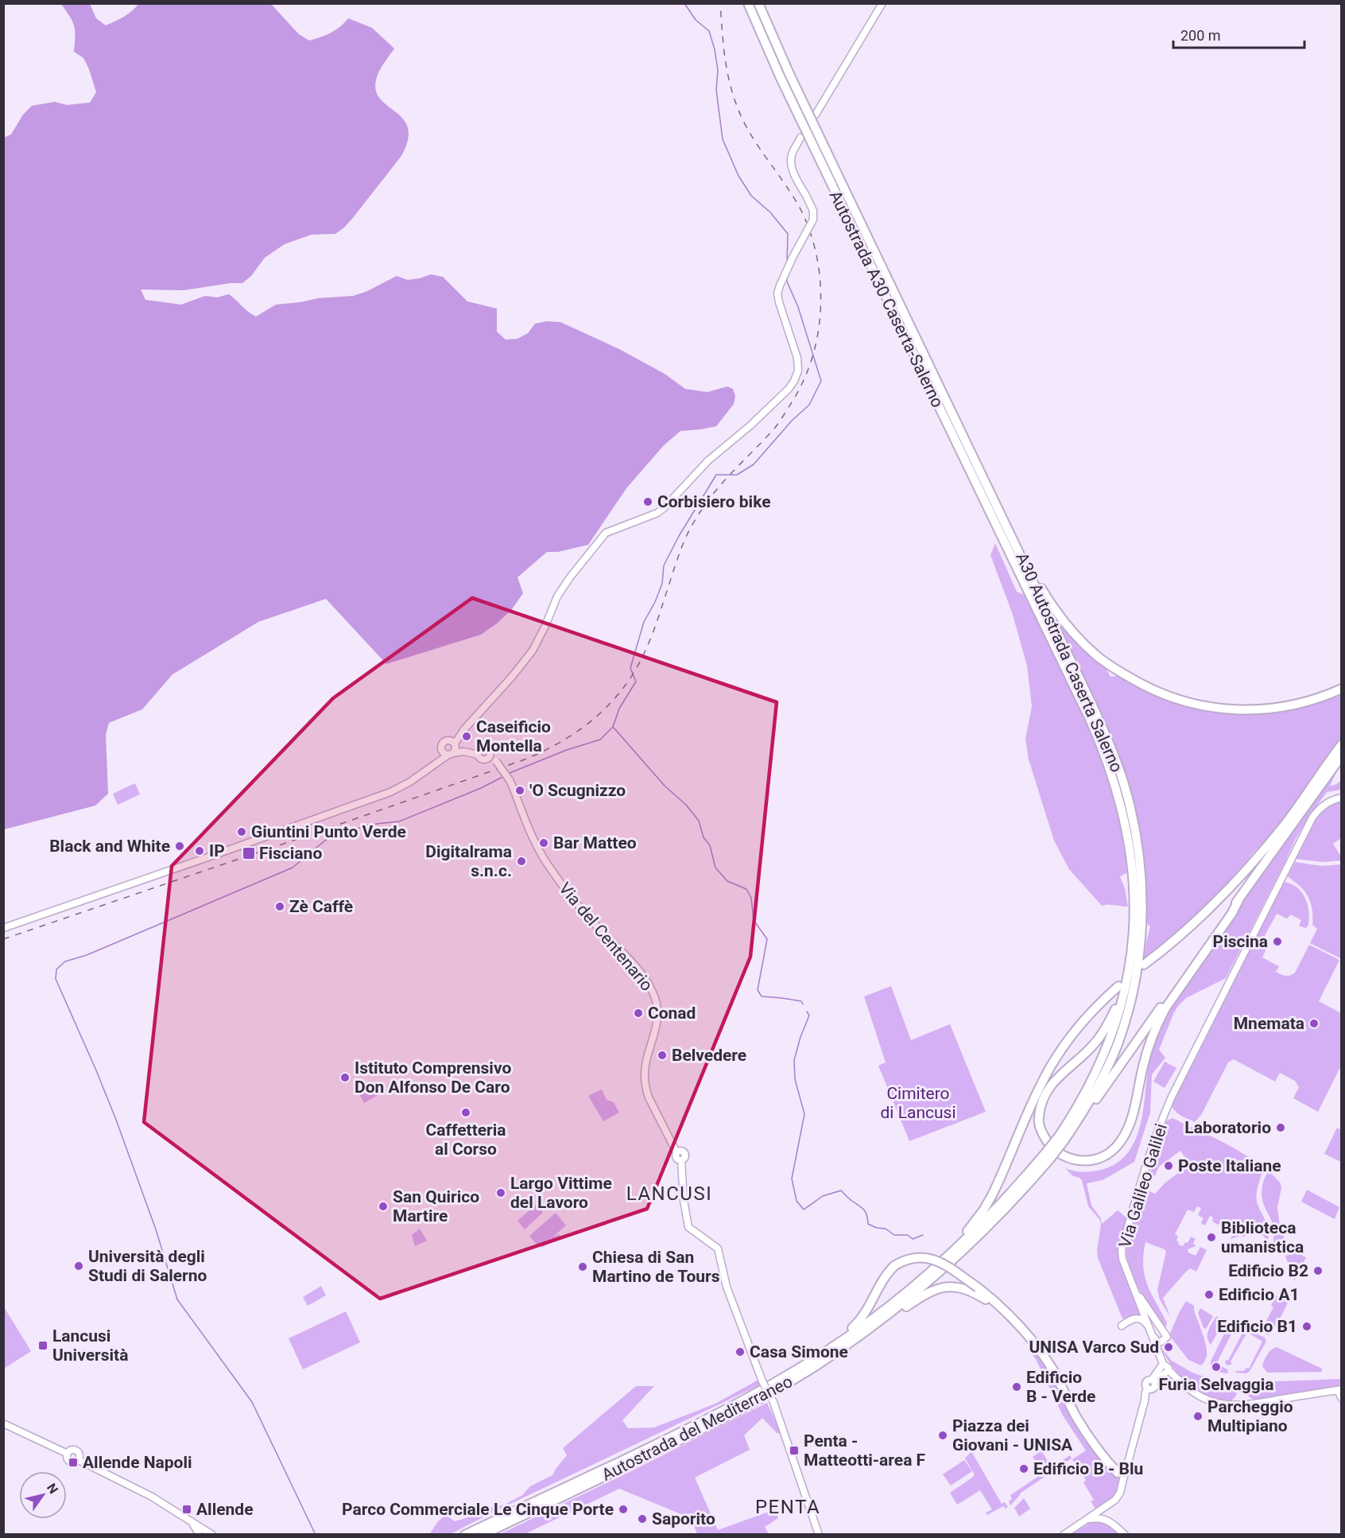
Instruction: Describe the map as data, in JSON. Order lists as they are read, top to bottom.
{
  "streets": {
    "highway": ["Autostrada A30 Caserta-Salerno", "A30 Autostrada Caserta Salerno", "Autostrada del Mediterraneo"],
    "street": ["Via del Centenario", "Via Galileo Galilei"]
  },
  "crossings": [
    ["Autostrada A30 Caserta-Salerno", "A30 Autostrada Caserta Salerno"],
    ["A30 Autostrada Caserta Salerno", "Autostrada del Mediterraneo"]
  ],
  "districts": ["LANCUSI", "PENTA"],
  "parks": ["Cimitero di Lancusi"],
  "places": {
    "other": [
      "Corbisiero bike",
      "Caseificio Montella",
      "'O Scugnizzo",
      "Giuntini Punto Verde",
      "Bar Matteo",
      "Black and White",
      "IP",
      "Digitalrama s.n.c.",
      "Zè Caffè",
      "Piscina",
      "Conad",
      "Mnemata",
      "Belvedere",
      "Istituto Comprensivo Don Alfonso De Caro",
      "Caffetteria al Corso",
      "Laboratorio",
      "Poste Italiane",
      "Largo Vittime del Lavoro",
      "San Quirico Martire",
      "Biblioteca umanistica",
      "Università degli Studi di Salerno",
      "Chiesa di San Martino de Tours",
      "Edificio B2",
      "Edificio A1",
      "Edificio B1",
      "UNISA Varco Sud",
      "Casa Simone",
      "Furia Selvaggia",
      "Edificio B - Verde",
      "Parcheggio Multipiano",
      "Piazza dei Giovani - UNISA",
      "Edificio B - Blu",
      "Parco Commerciale Le Cinque Porte",
      "Saporito"
    ],
    "transit": [
      "Fisciano",
      "Lancusi Università",
      "Penta - Matteotti-area F",
      "Allende Napoli",
      "Allende"
    ]
  },
  "scale_bar": "200 m",
  "north": "top right"
}
